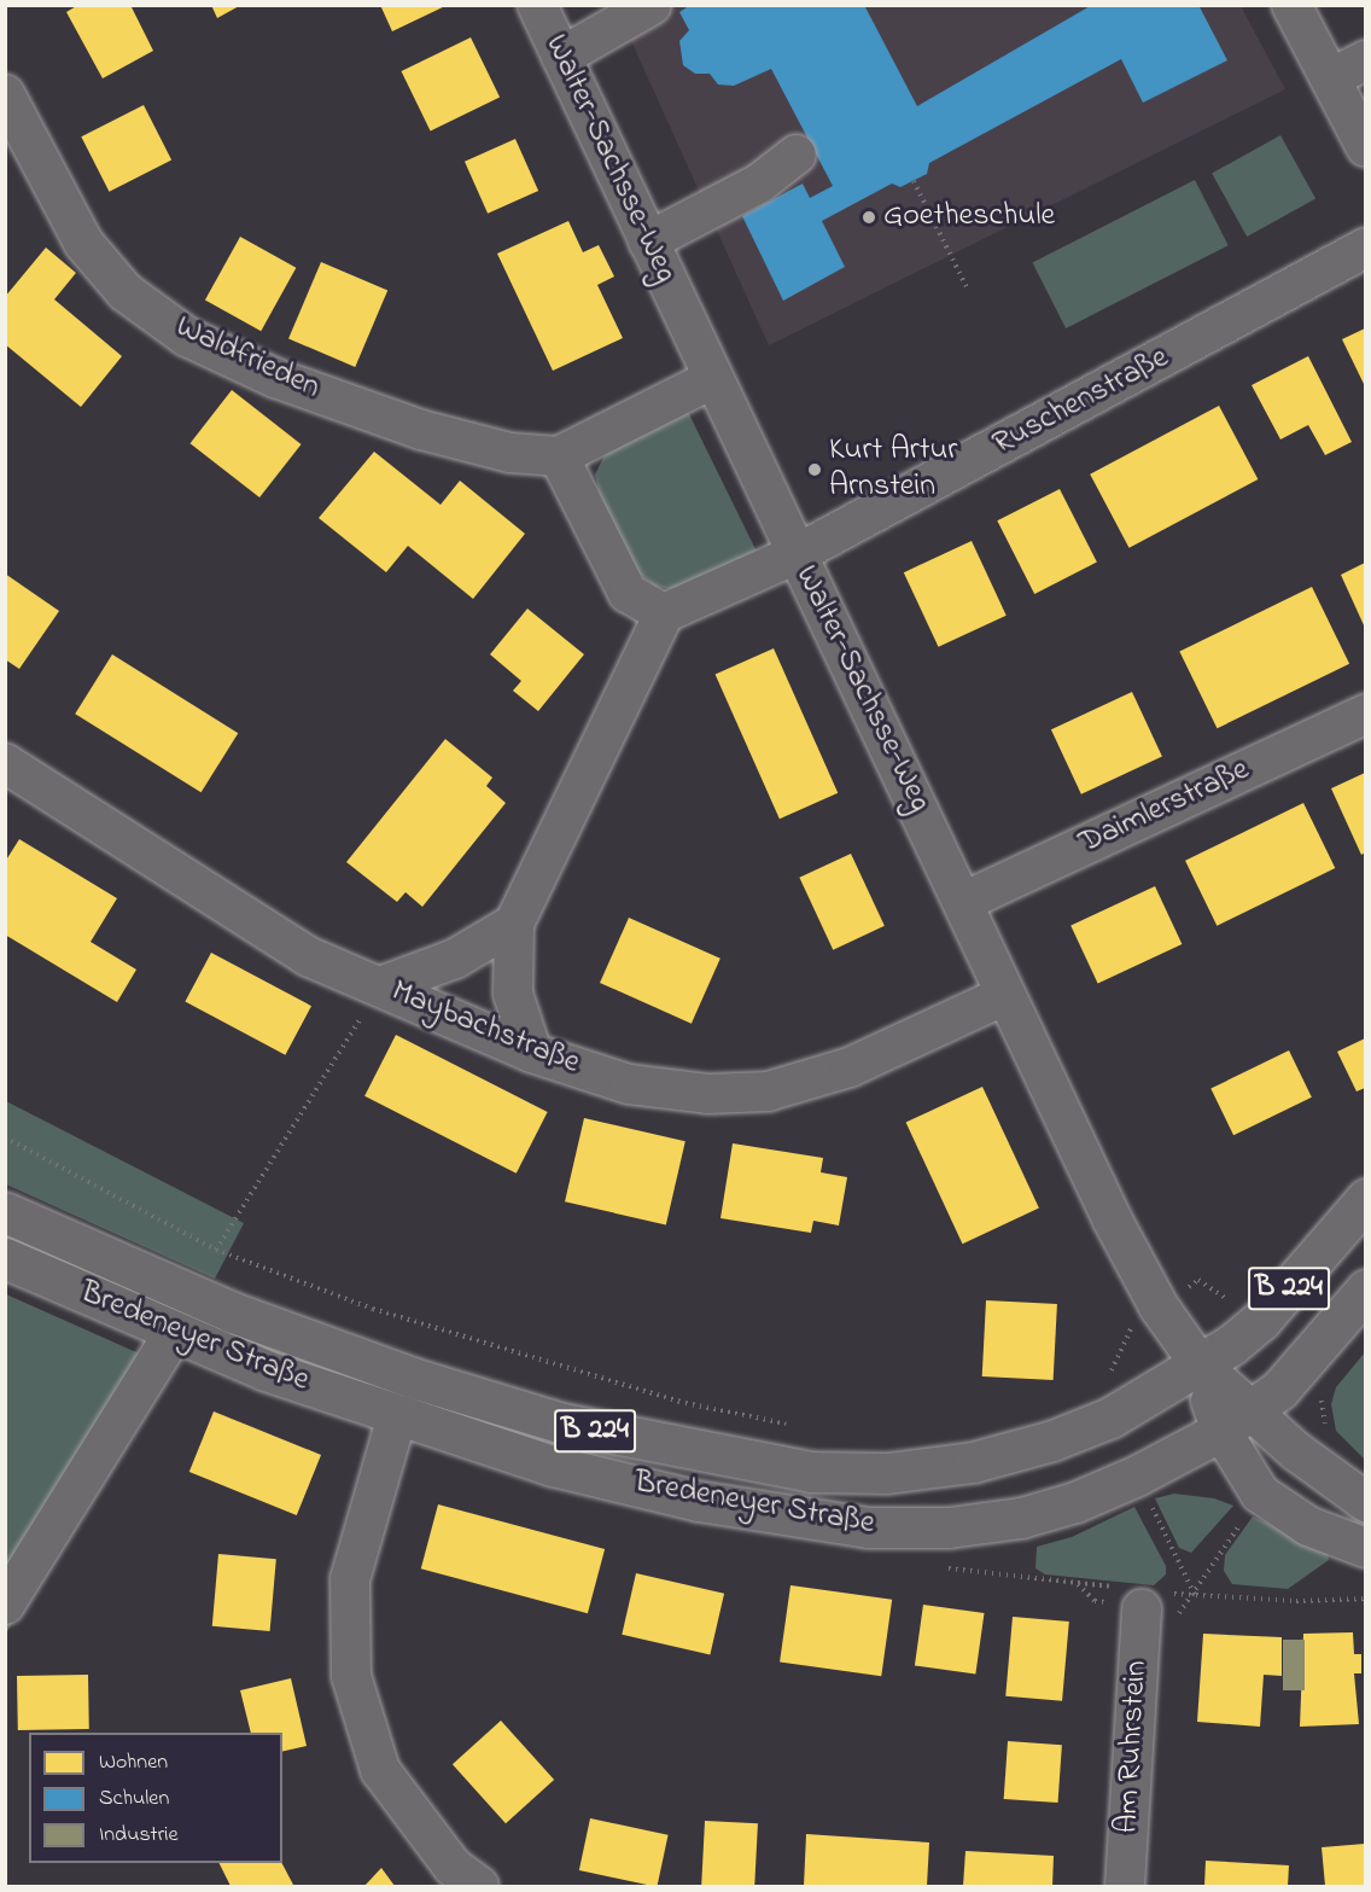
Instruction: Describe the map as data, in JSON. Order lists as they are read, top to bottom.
{
  "streets": {
    "main road": ["B 224", "Bredeneyer Straße"],
    "street": [
      "Walter-Sachsse-Weg",
      "Waldfrieden",
      "Ruschenstraße",
      "Daimlerstraße",
      "Maybachstraße",
      "Am Ruhrstein"
    ]
  },
  "crossings": [
    ["Walter-Sachsse-Weg", "Ruschenstraße"],
    ["Walter-Sachsse-Weg", "Daimlerstraße"],
    ["Walter-Sachsse-Weg", "Maybachstraße"],
    ["Walter-Sachsse-Weg", "B 224"],
    ["Walter-Sachsse-Weg", "Bredeneyer Straße"],
    ["B 224", "Bredeneyer Straße"]
  ],
  "places": ["Goetheschule", "Kurt Artur Arnstein"],
  "legend": ["Wohnen", "Schulen", "Industrie"]
}
